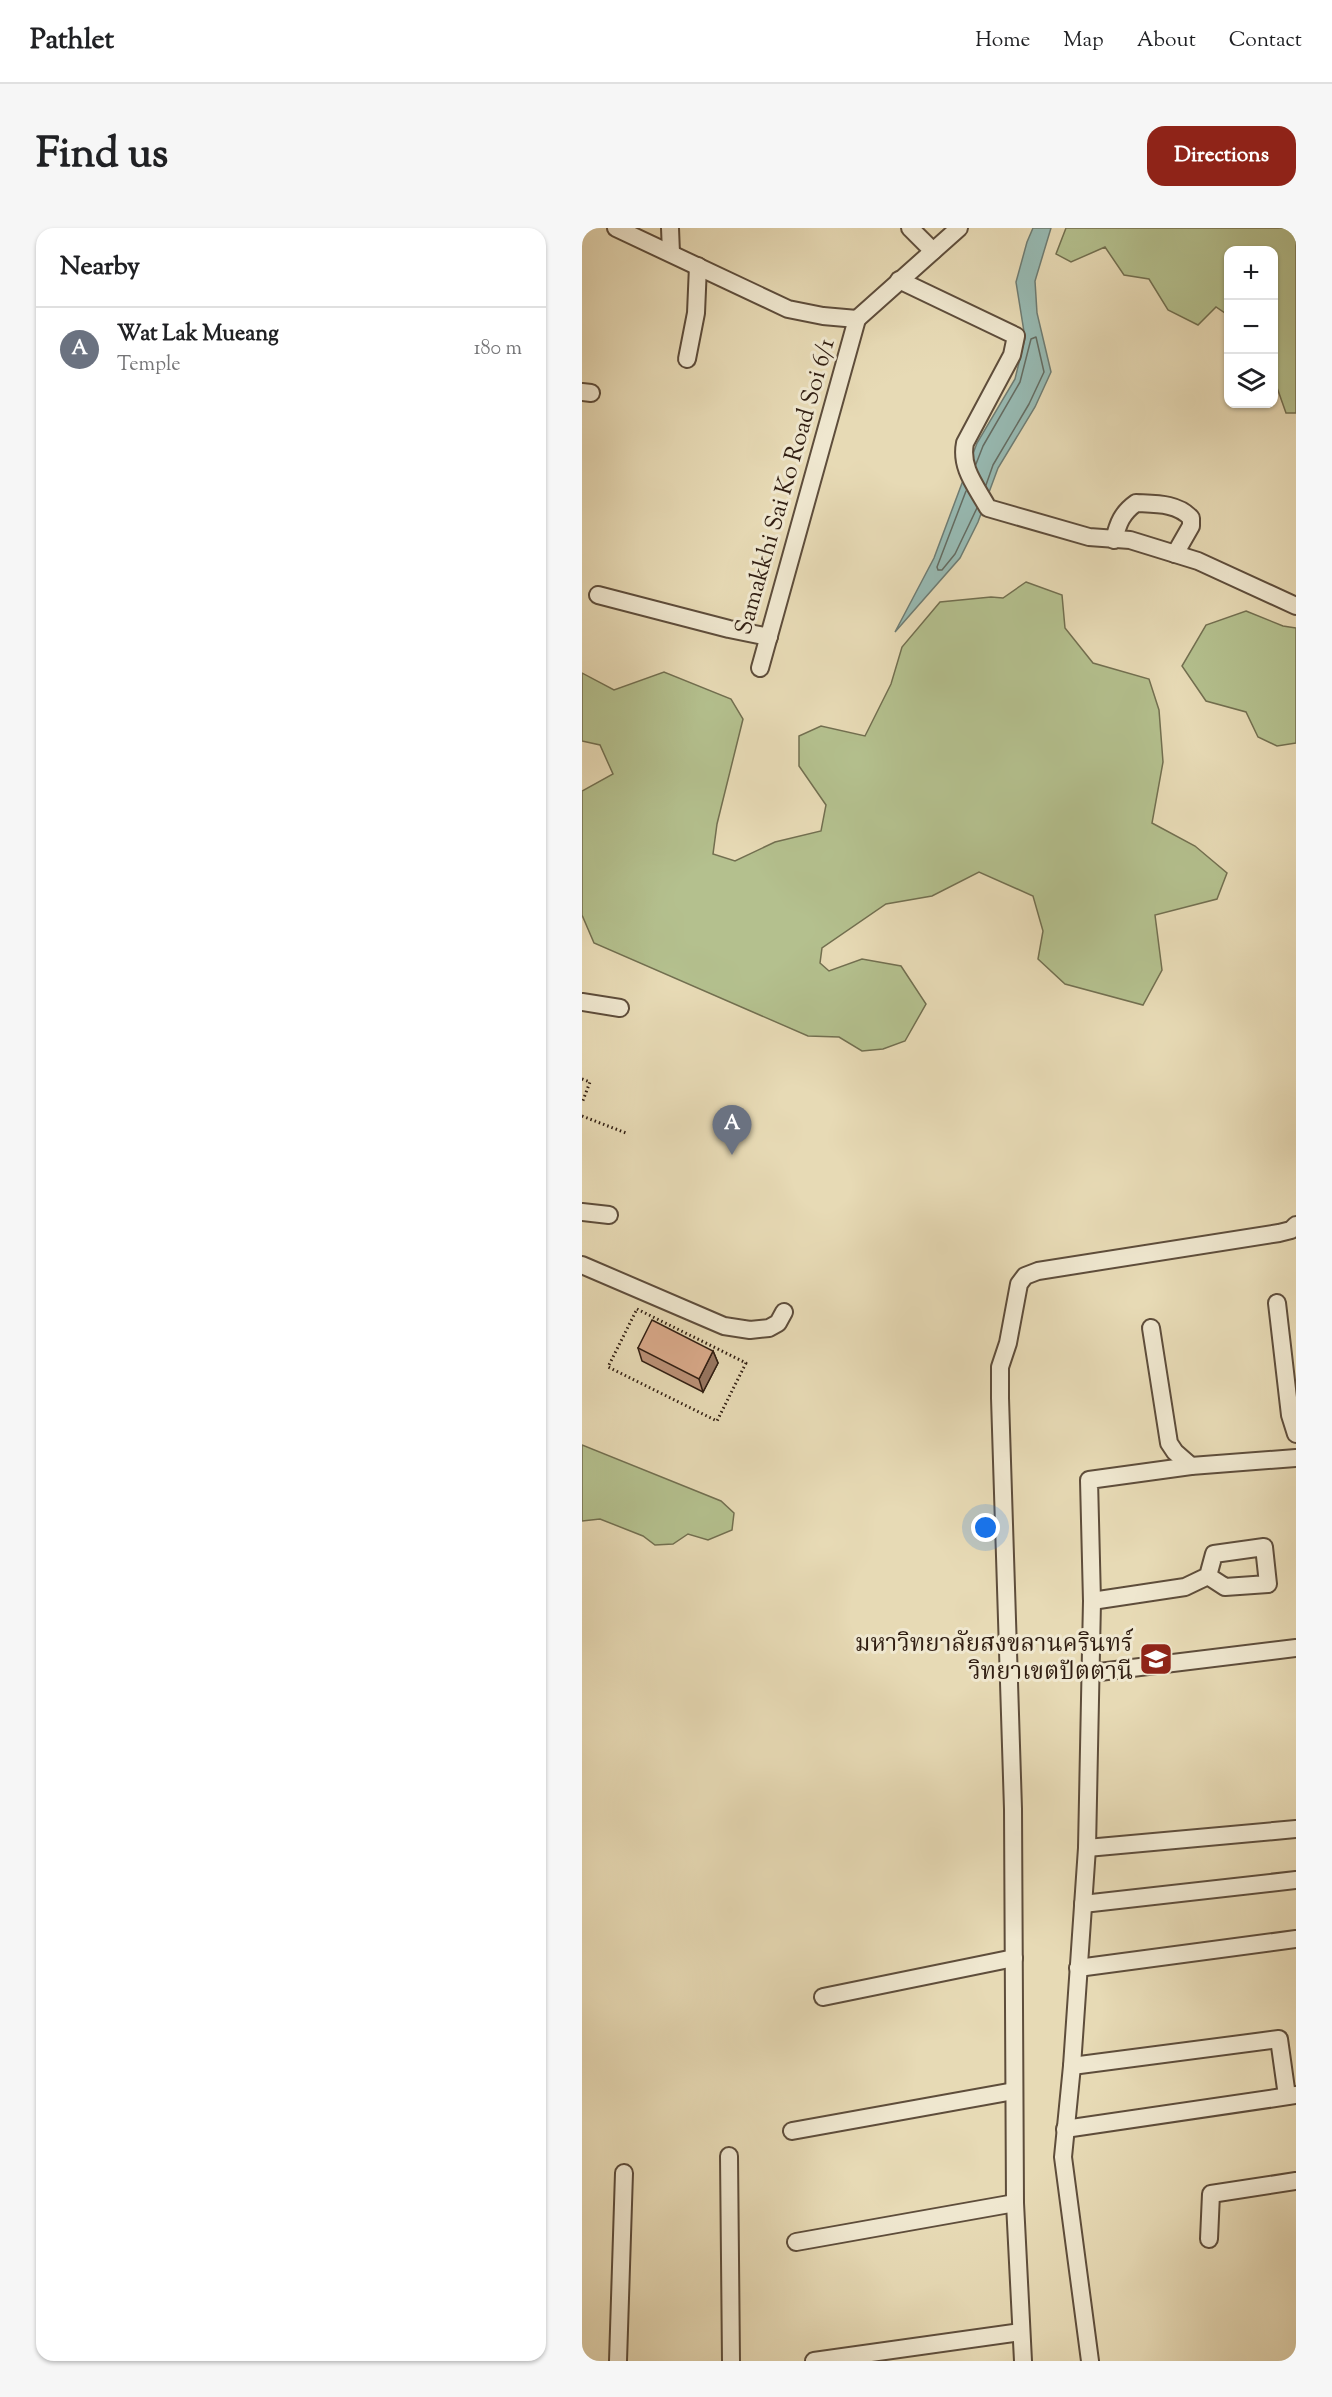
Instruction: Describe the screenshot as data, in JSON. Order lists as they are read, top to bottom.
{
  "streets": {
    "street": ["Samakkhi Sai Ko Road Soi 6/1"]
  },
  "places": {
    "school or university": ["มหาวิทยาลัยสงขลานครินทร์ วิทยาเขตปัตตานี"]
  },
  "page": {
    "header": "Pathlet",
    "nav": [
      "Home",
      "Map",
      "About",
      "Contact"
    ],
    "title": "Find us",
    "buttons": "Directions",
    "heading": "Nearby",
    "map_buttons": ["+", "−"],
    "list": [
      {
        "mark": "A",
        "name": "Wat Lak Mueang",
        "note": "Temple",
        "value": "180 m"
      }
    ],
    "pins": "A"
  }
}
